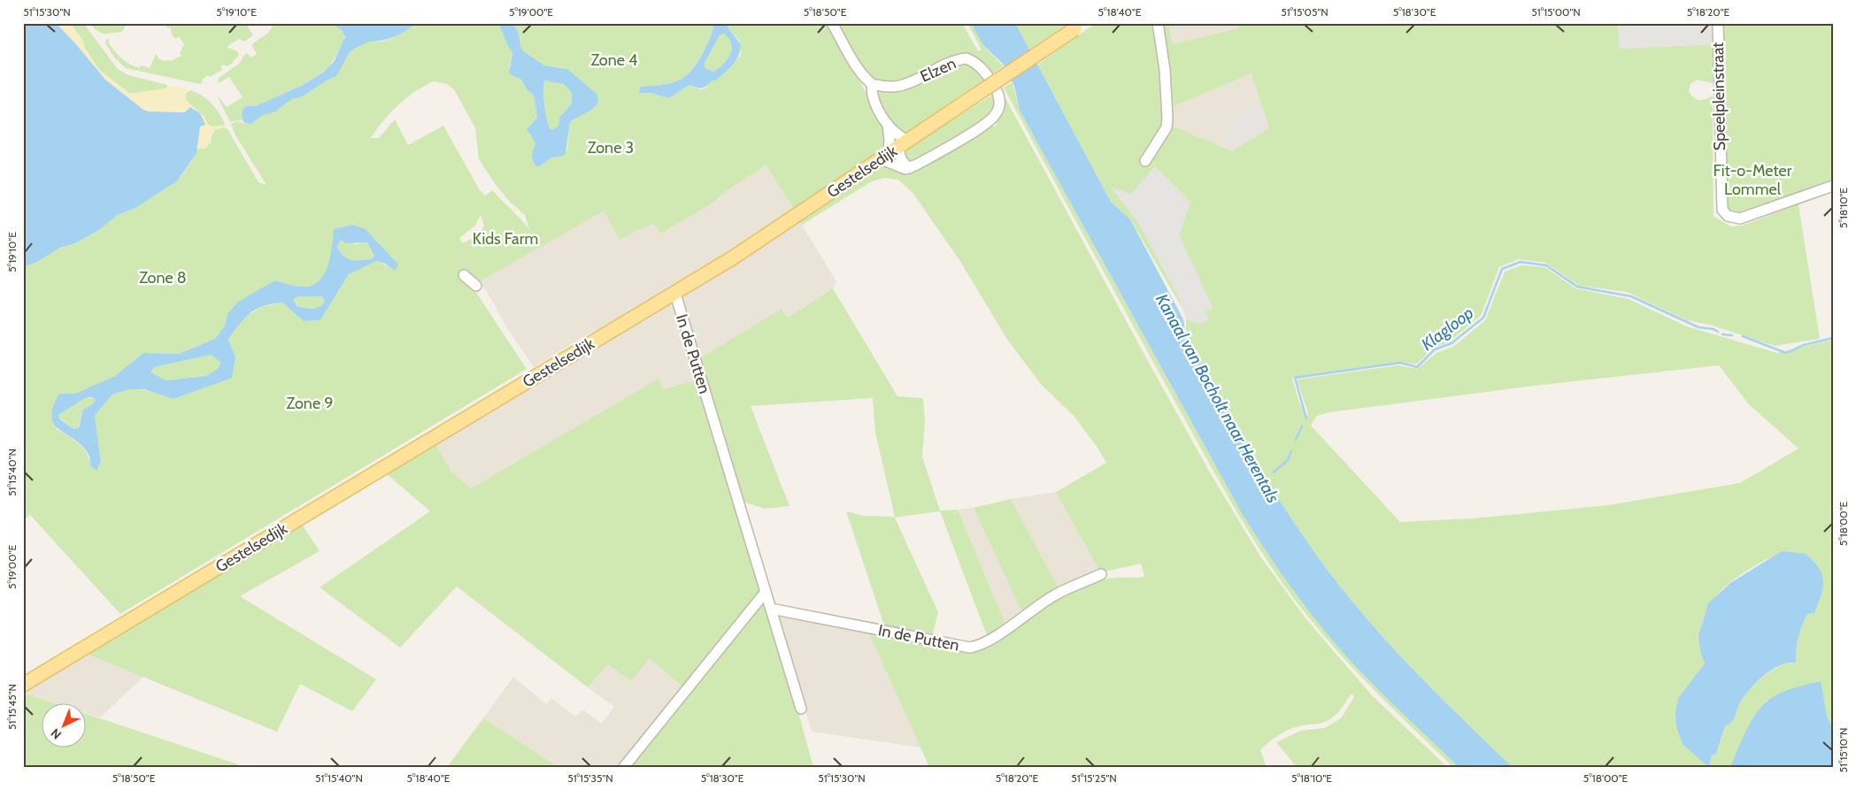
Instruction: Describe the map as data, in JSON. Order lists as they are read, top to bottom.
{
  "streets": {
    "main road": ["Gestelsedijk"],
    "street": ["Elzen", "Speelpleinstraat", "In de Putten"]
  },
  "crossings": [
    ["Gestelsedijk", "In de Putten"]
  ],
  "water": ["Klagloop", "Kanaal van Bocholt naar Herentals"],
  "parks": [
    "Zone 4",
    "Zone 3",
    "Fit-o-Meter Lommel",
    "Kids Farm",
    "Zone 8",
    "Zone 9"
  ],
  "north": "bottom left",
  "coordinates": [
    "51°15'30\"N",
    "5°19'10\"E",
    "5°19'00\"E",
    "5°18'50\"E",
    "5°18'40\"E",
    "51°15'05\"N",
    "5°18'30\"E",
    "51°15'00\"N",
    "5°18'20\"E",
    "5°18'10\"E",
    "51°15'40\"N",
    "5°18'00\"E",
    "51°15'45\"N",
    "51°15'10\"N",
    "51°15'35\"N",
    "51°15'25\"N"
  ]
}
